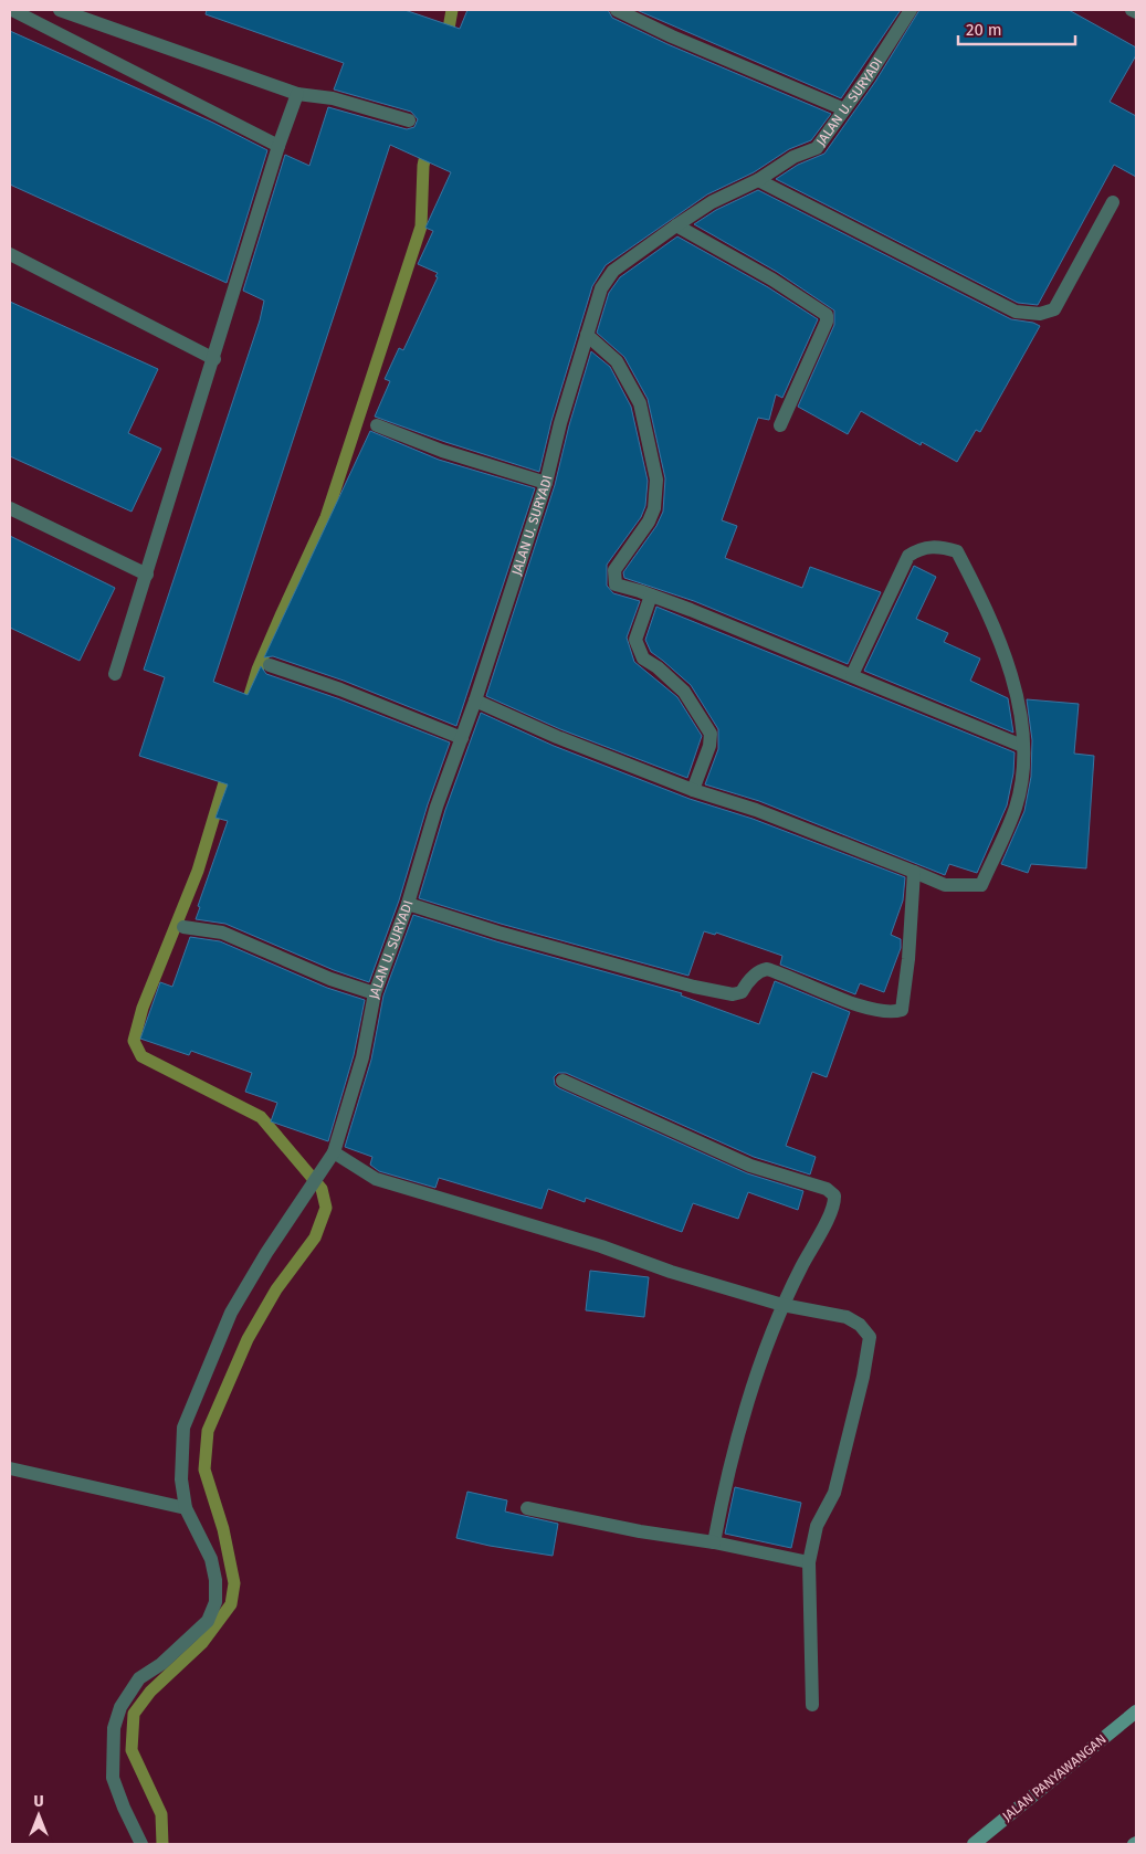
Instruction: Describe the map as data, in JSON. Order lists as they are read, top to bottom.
{
  "streets": {
    "main road": ["JALAN PANYAWANGAN"],
    "street": ["JALAN U. SURYADI"]
  },
  "scale_bar": "20 m",
  "north": "top"
}
